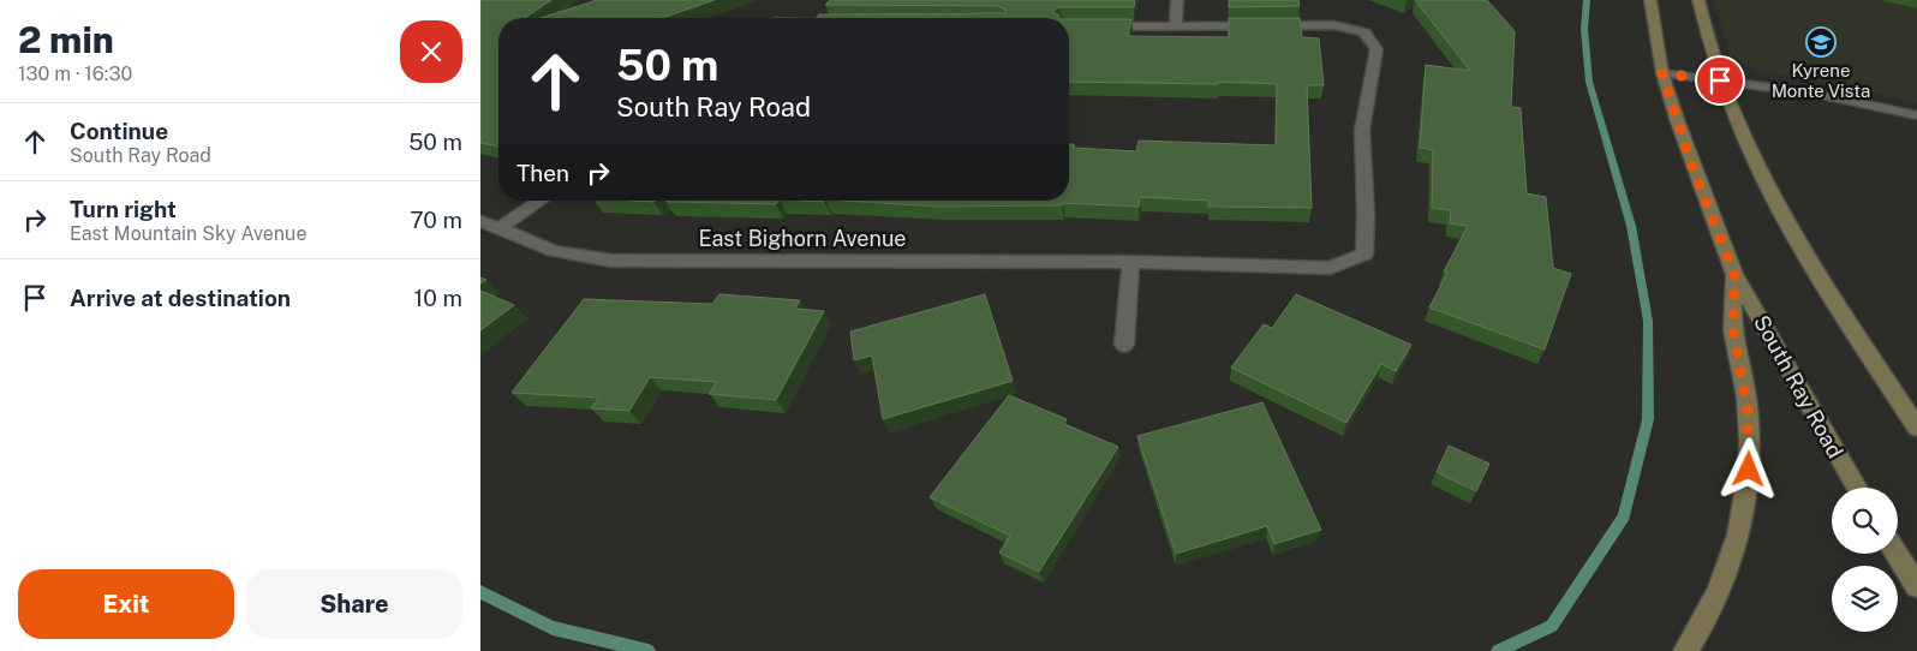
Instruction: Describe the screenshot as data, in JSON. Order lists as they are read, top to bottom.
{
  "streets": {
    "main road": ["South Ray Road"],
    "street": ["East Bighorn Avenue"]
  },
  "places": {
    "school or university": ["Kyrene Monte Vista"]
  },
  "page": {
    "heading": ["2 min", "130 m · 16:30"],
    "turn": ["50 m", "South Ray Road"],
    "list": [
      {
        "name": "Continue",
        "note": "South Ray Road",
        "value": "50 m"
      },
      {
        "name": "Turn right",
        "note": "East Mountain Sky Avenue",
        "value": "70 m"
      },
      {
        "name": "Arrive at destination",
        "value": "10 m"
      }
    ],
    "then": "Then",
    "buttons": ["Exit", "Share"]
  }
}
